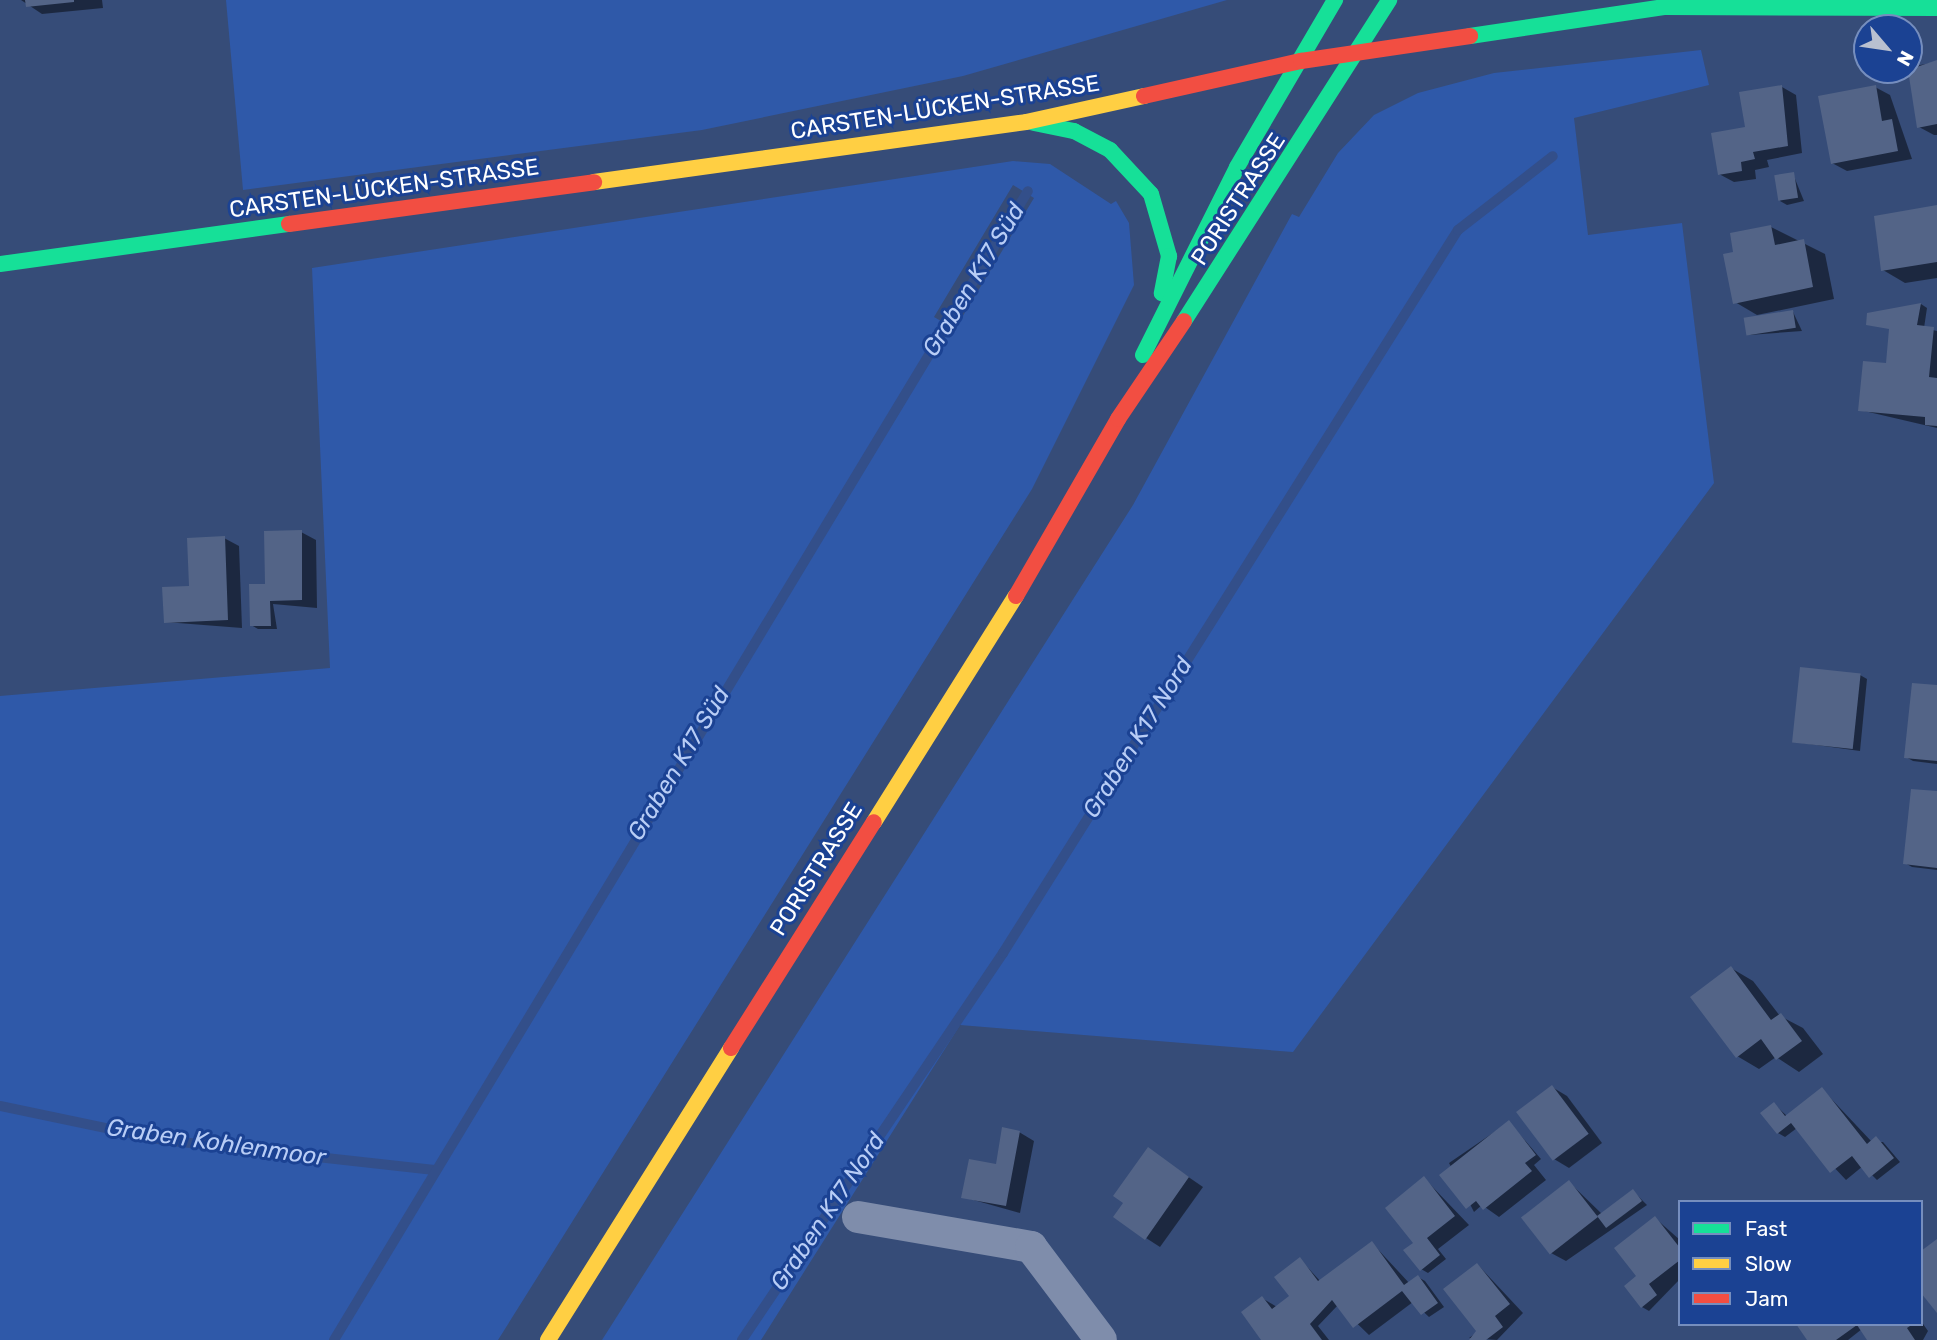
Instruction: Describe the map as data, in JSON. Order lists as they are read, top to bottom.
{
  "streets": {
    "main road": ["CARSTEN-LÜCKEN-STRASSE", "PORISTRASSE"]
  },
  "crossings": [
    ["CARSTEN-LÜCKEN-STRASSE", "PORISTRASSE"]
  ],
  "water": ["Graben K17 Süd", "Graben K17 Nord", "Graben Kohlenmoor"],
  "legend": ["Fast", "Slow", "Jam"],
  "north": "bottom right"
}
